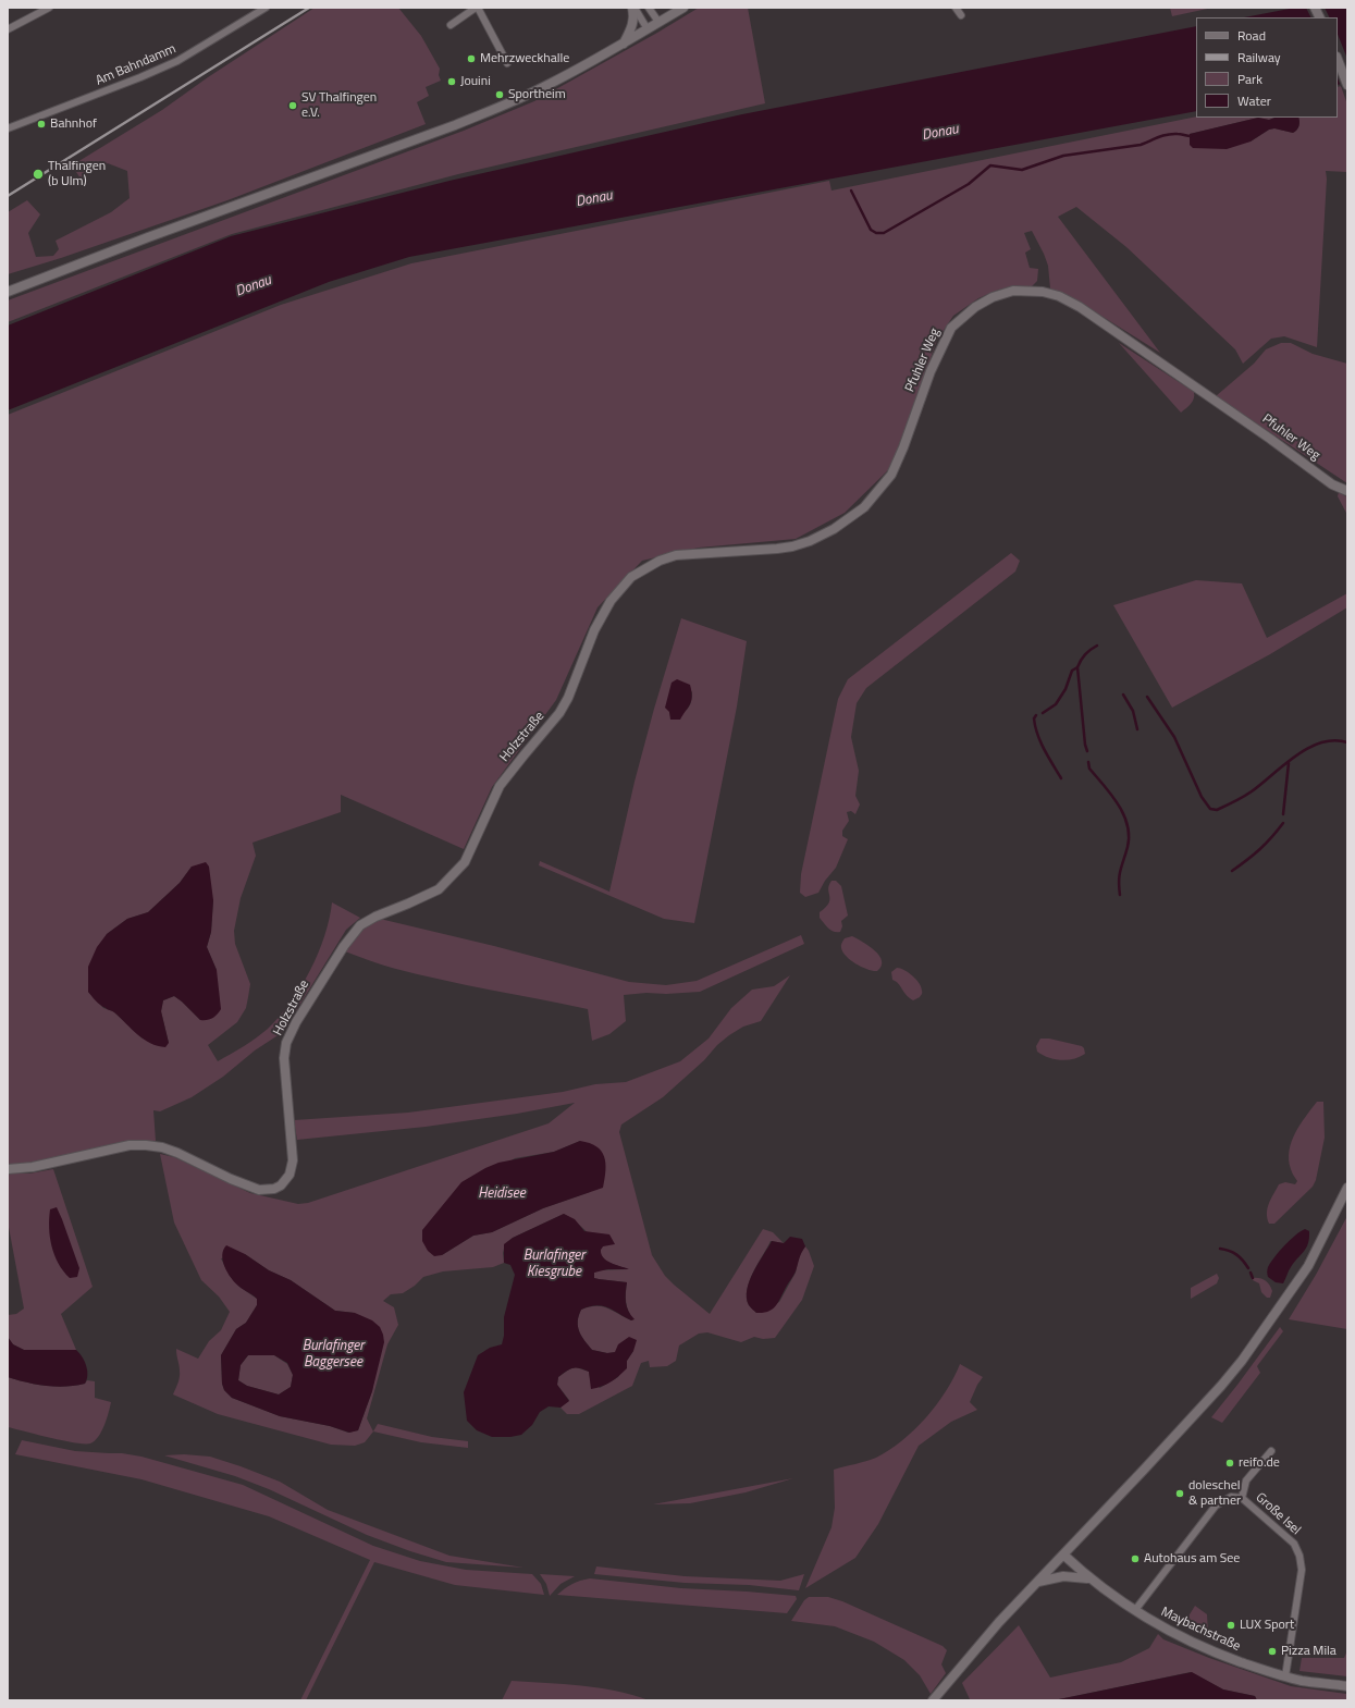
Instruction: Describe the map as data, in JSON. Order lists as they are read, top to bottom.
{
  "streets": {
    "street": [
      "Am Bahndamm",
      "Pfuhler Weg",
      "Holzstraße",
      "Große Isel",
      "Maybachstraße"
    ]
  },
  "crossings": [
    ["Pfuhler Weg", "Holzstraße"],
    ["Große Isel", "Maybachstraße"]
  ],
  "water": [
    "Donau",
    "Heidisee",
    "Burlafinger Kiesgrube",
    "Burlafinger Baggersee"
  ],
  "places": [
    "Mehrzweckhalle",
    "Jouini",
    "Sportheim",
    "SV Thalfingen e.V.",
    "Bahnhof",
    "Thalfingen (b Ulm)",
    "reifo.de",
    "doleschel & partner",
    "Autohaus am See",
    "LUX Sport",
    "Pizza Mila"
  ],
  "legend": [
    "Road",
    "Railway",
    "Park",
    "Water"
  ]
}
